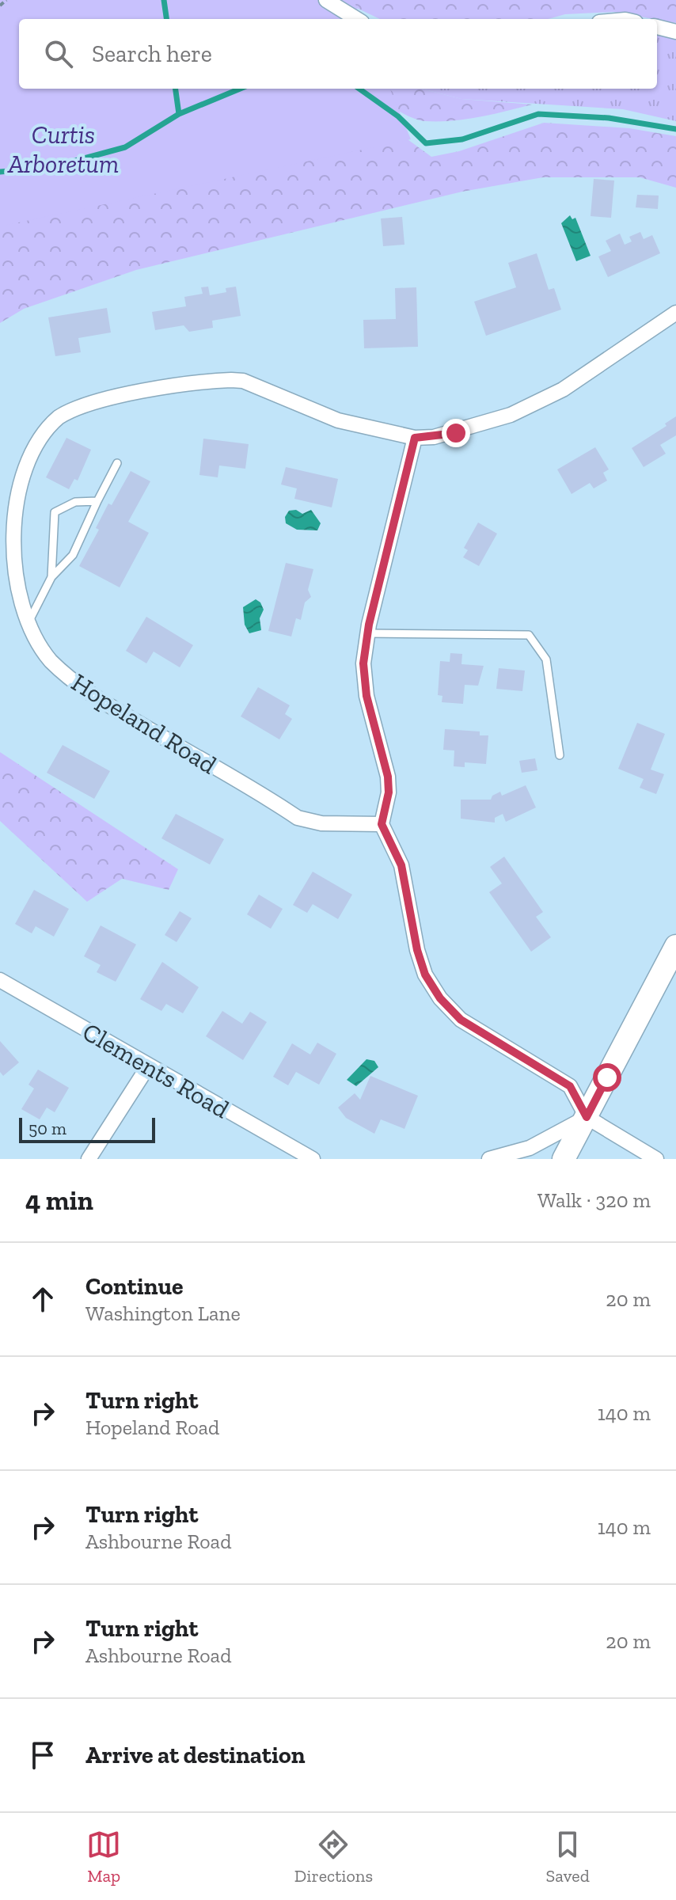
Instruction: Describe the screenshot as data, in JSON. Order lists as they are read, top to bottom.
{
  "streets": {
    "street": ["Hopeland Road", "Clements Road"]
  },
  "parks": ["Curtis Arboretum"],
  "scale_bar": "50 m",
  "page": {
    "search": "Search here",
    "scale": "50 m",
    "heading": ["4 min", "Walk · 320 m"],
    "list": [
      ["Continue", "Washington Lane", "20 m"],
      ["Turn right", "Hopeland Road", "140 m"],
      ["Turn right", "Ashbourne Road", "140 m"],
      ["Turn right", "Ashbourne Road", "20 m"],
      "Arrive at destination"
    ],
    "nav": ["Map", "Directions", "Saved"]
  }
}
